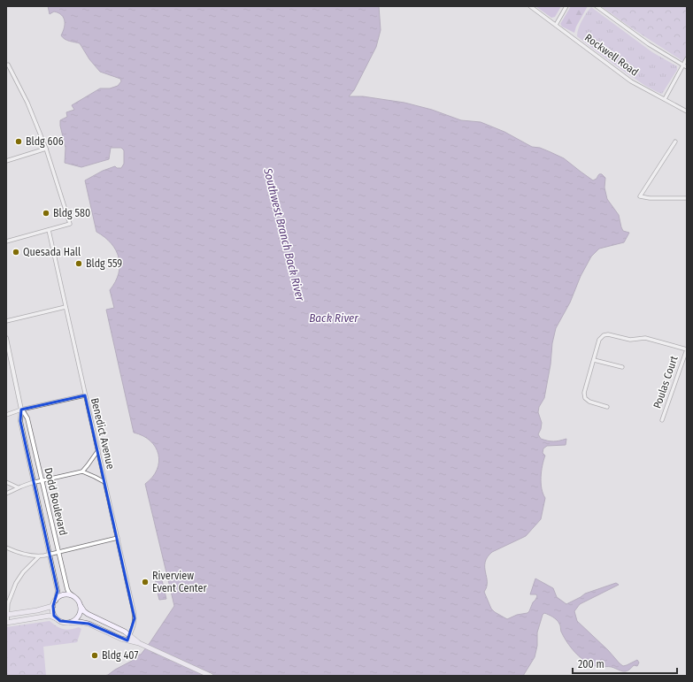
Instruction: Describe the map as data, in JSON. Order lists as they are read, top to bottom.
{
  "streets": {
    "street": [
      "Rockwell Road",
      "Poulas Court",
      "Benedict Avenue",
      "Dodd Boulevard"
    ]
  },
  "water": ["Southwest Branch Back River", "Back River"],
  "places": [
    "Bldg 606",
    "Bldg 580",
    "Quesada Hall",
    "Bldg 559",
    "Riverview Event Center",
    "Bldg 407"
  ],
  "scale_bar": "200 m"
}
